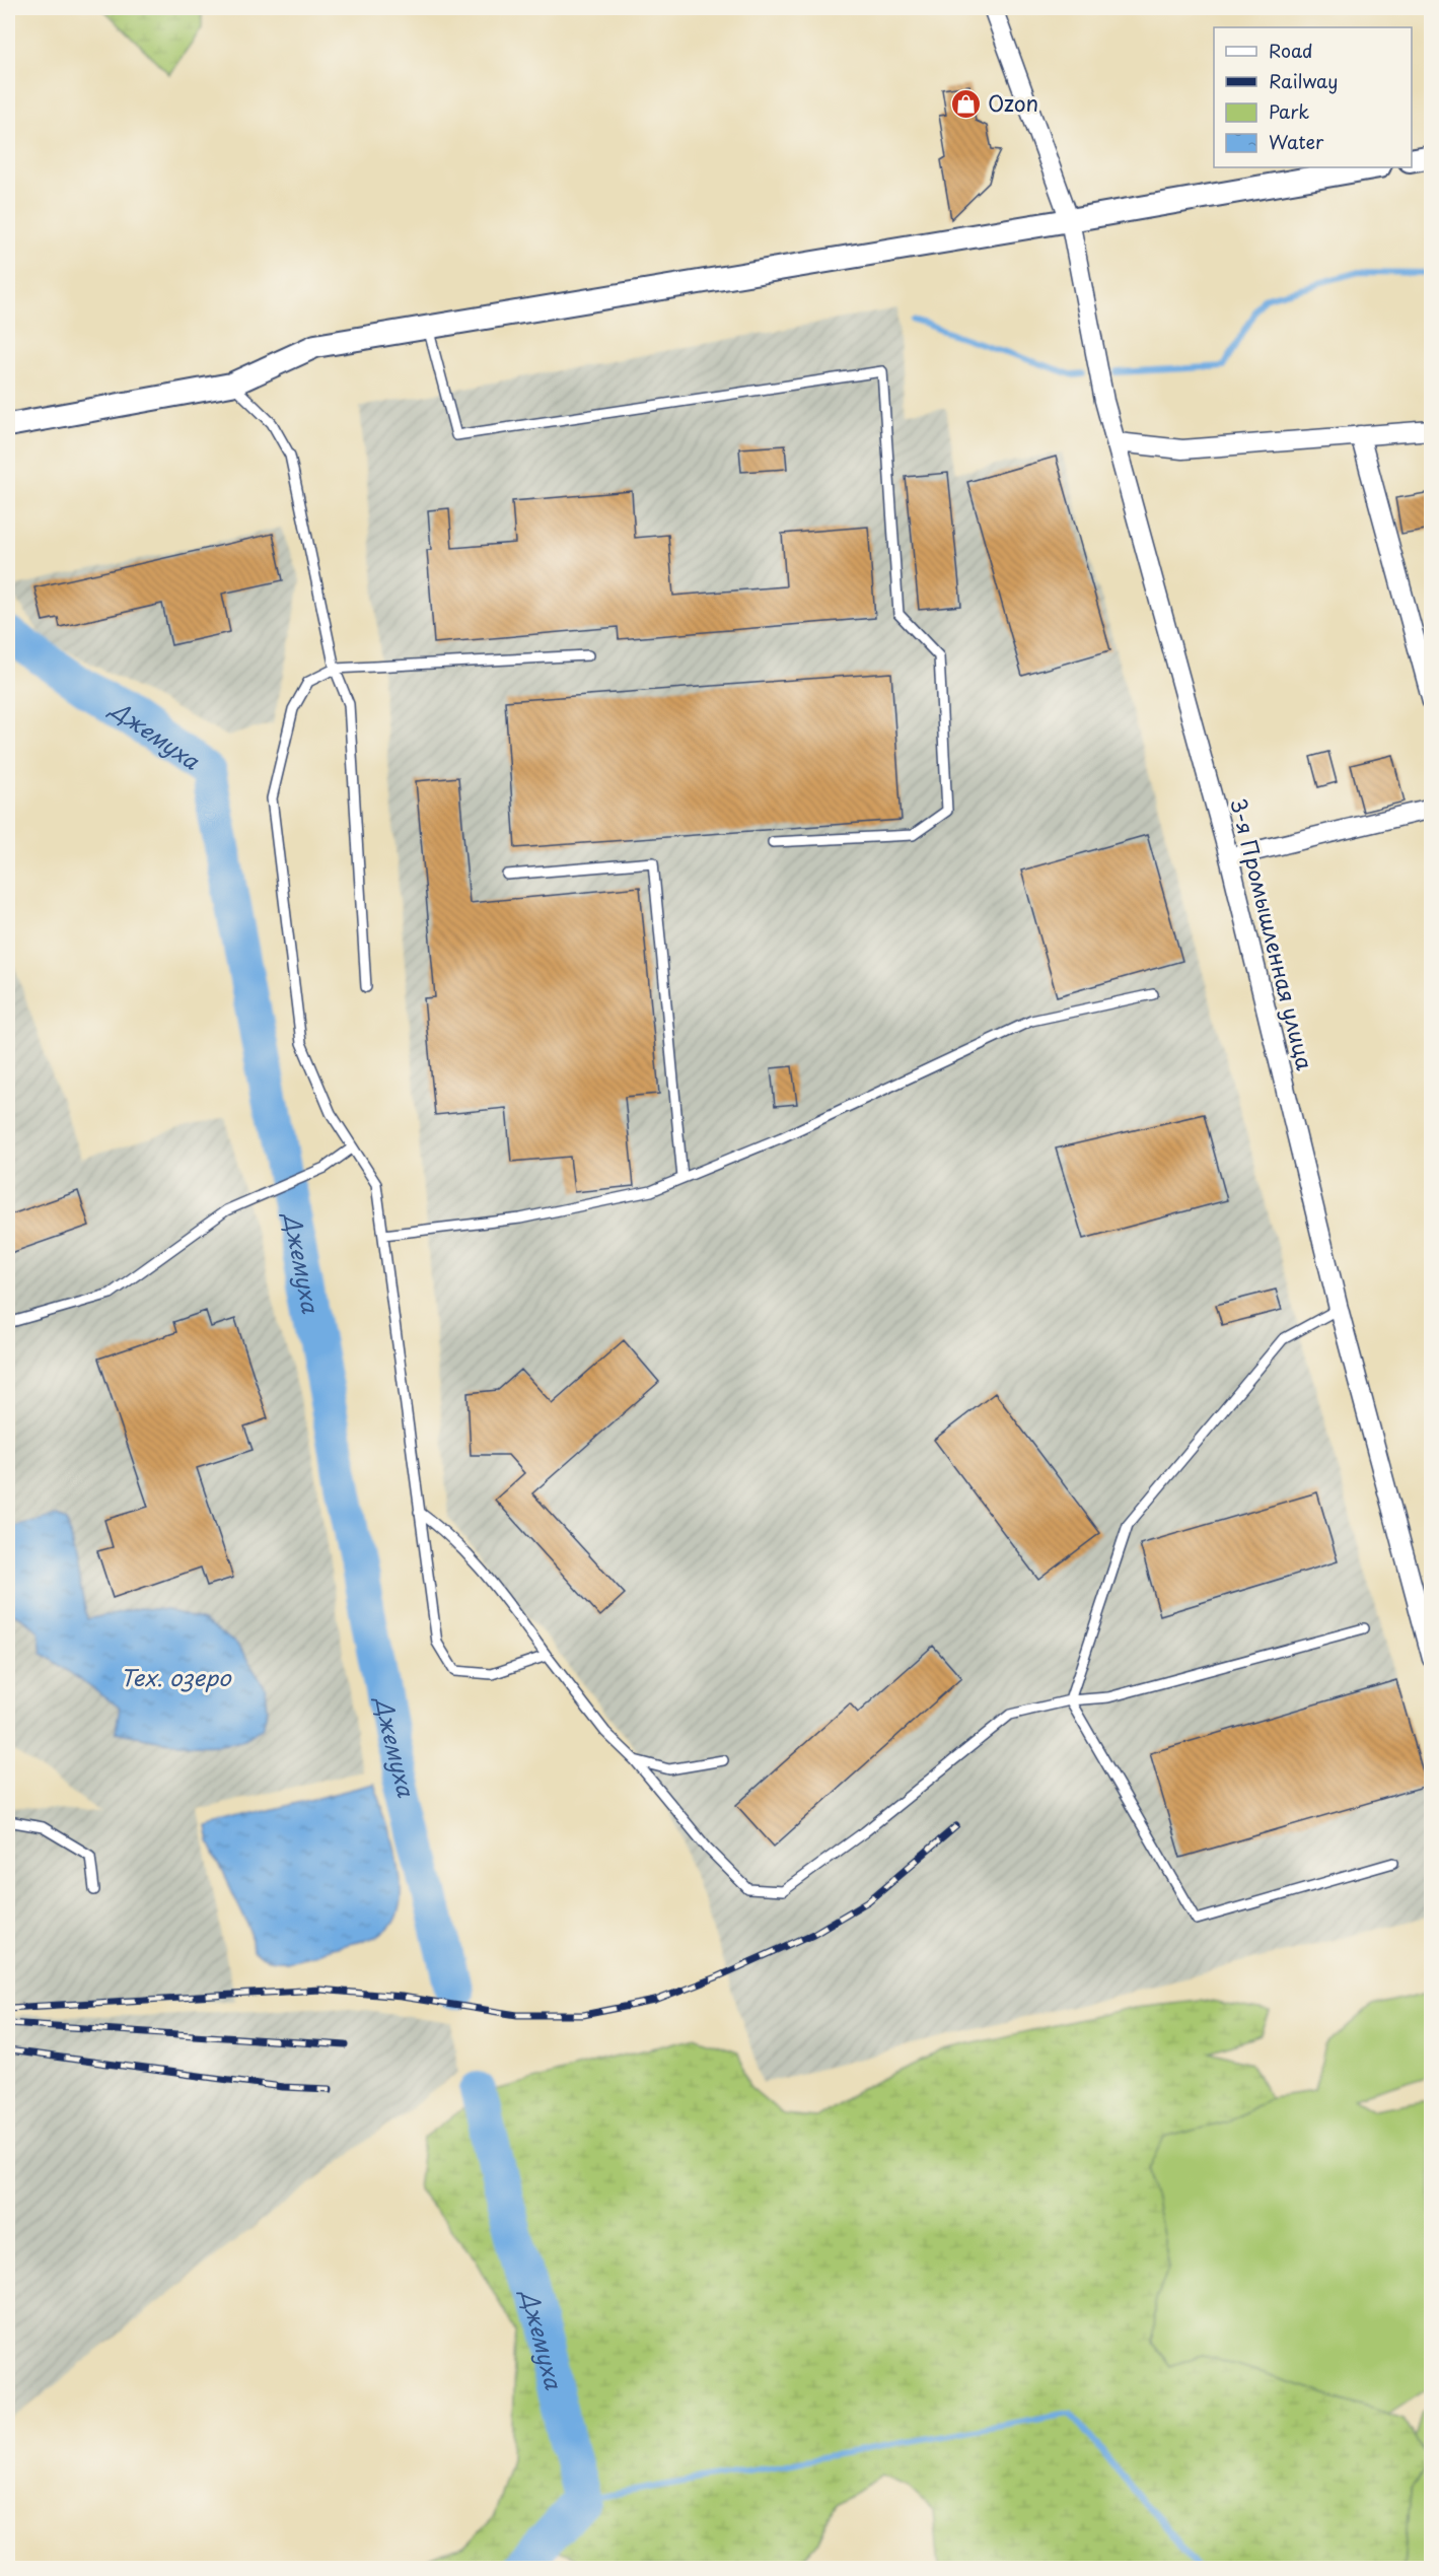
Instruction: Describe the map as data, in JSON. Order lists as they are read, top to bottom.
{
  "streets": {
    "street": ["3-я Промышленная улица"]
  },
  "water": ["Джемуха", "Тех. озеро"],
  "places": {
    "shop": ["Ozon"]
  },
  "legend": [
    "Road",
    "Railway",
    "Park",
    "Water"
  ]
}
